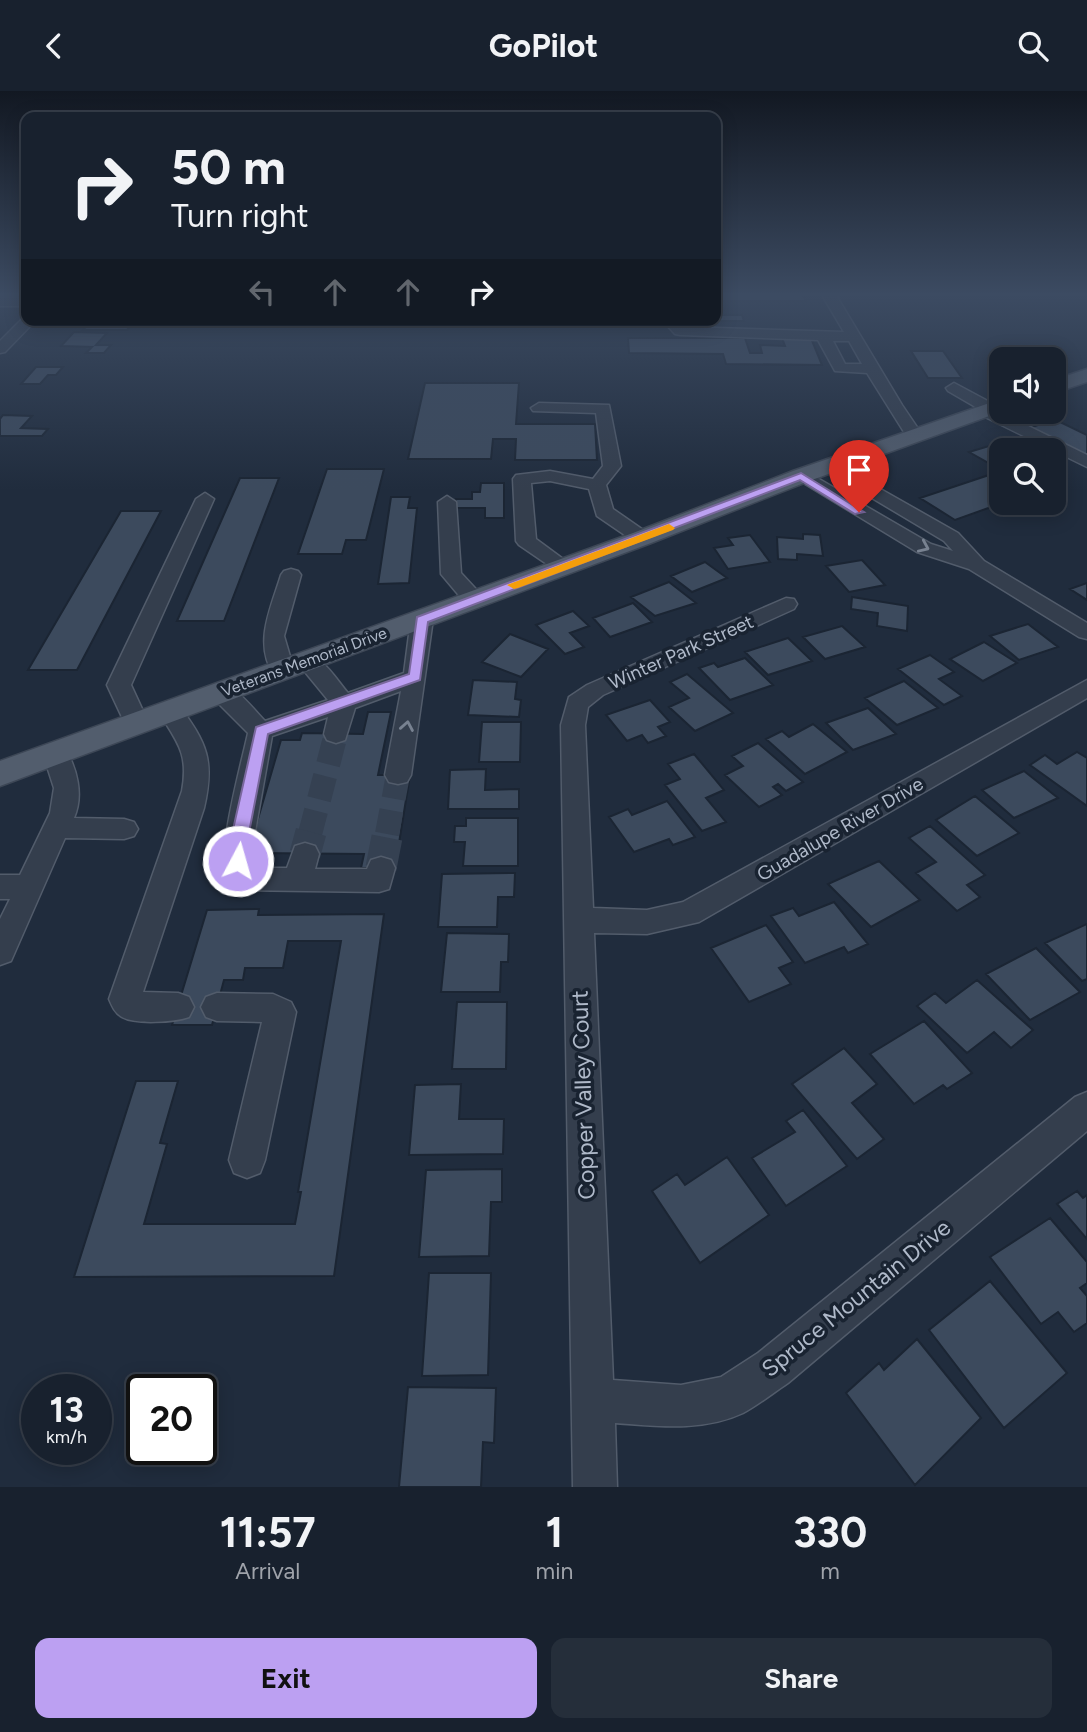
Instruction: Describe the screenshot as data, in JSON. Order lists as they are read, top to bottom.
{
  "streets": {
    "main road": ["Veterans Memorial Drive"],
    "street": [
      "Winter Park Street",
      "Guadalupe River Drive",
      "Copper Valley Court",
      "Spruce Mountain Drive"
    ]
  },
  "crossings": [
    ["Winter Park Street", "Copper Valley Court"],
    ["Guadalupe River Drive", "Copper Valley Court"],
    ["Copper Valley Court", "Spruce Mountain Drive"]
  ],
  "page": {
    "header": "GoPilot",
    "turn": ["50 m", "Turn right"],
    "speed": "13 km/h",
    "limit": "20",
    "eta": [
      "11:57",
      "Arrival",
      "1",
      "min",
      "330",
      "m"
    ],
    "buttons": ["Exit", "Share"]
  }
}
